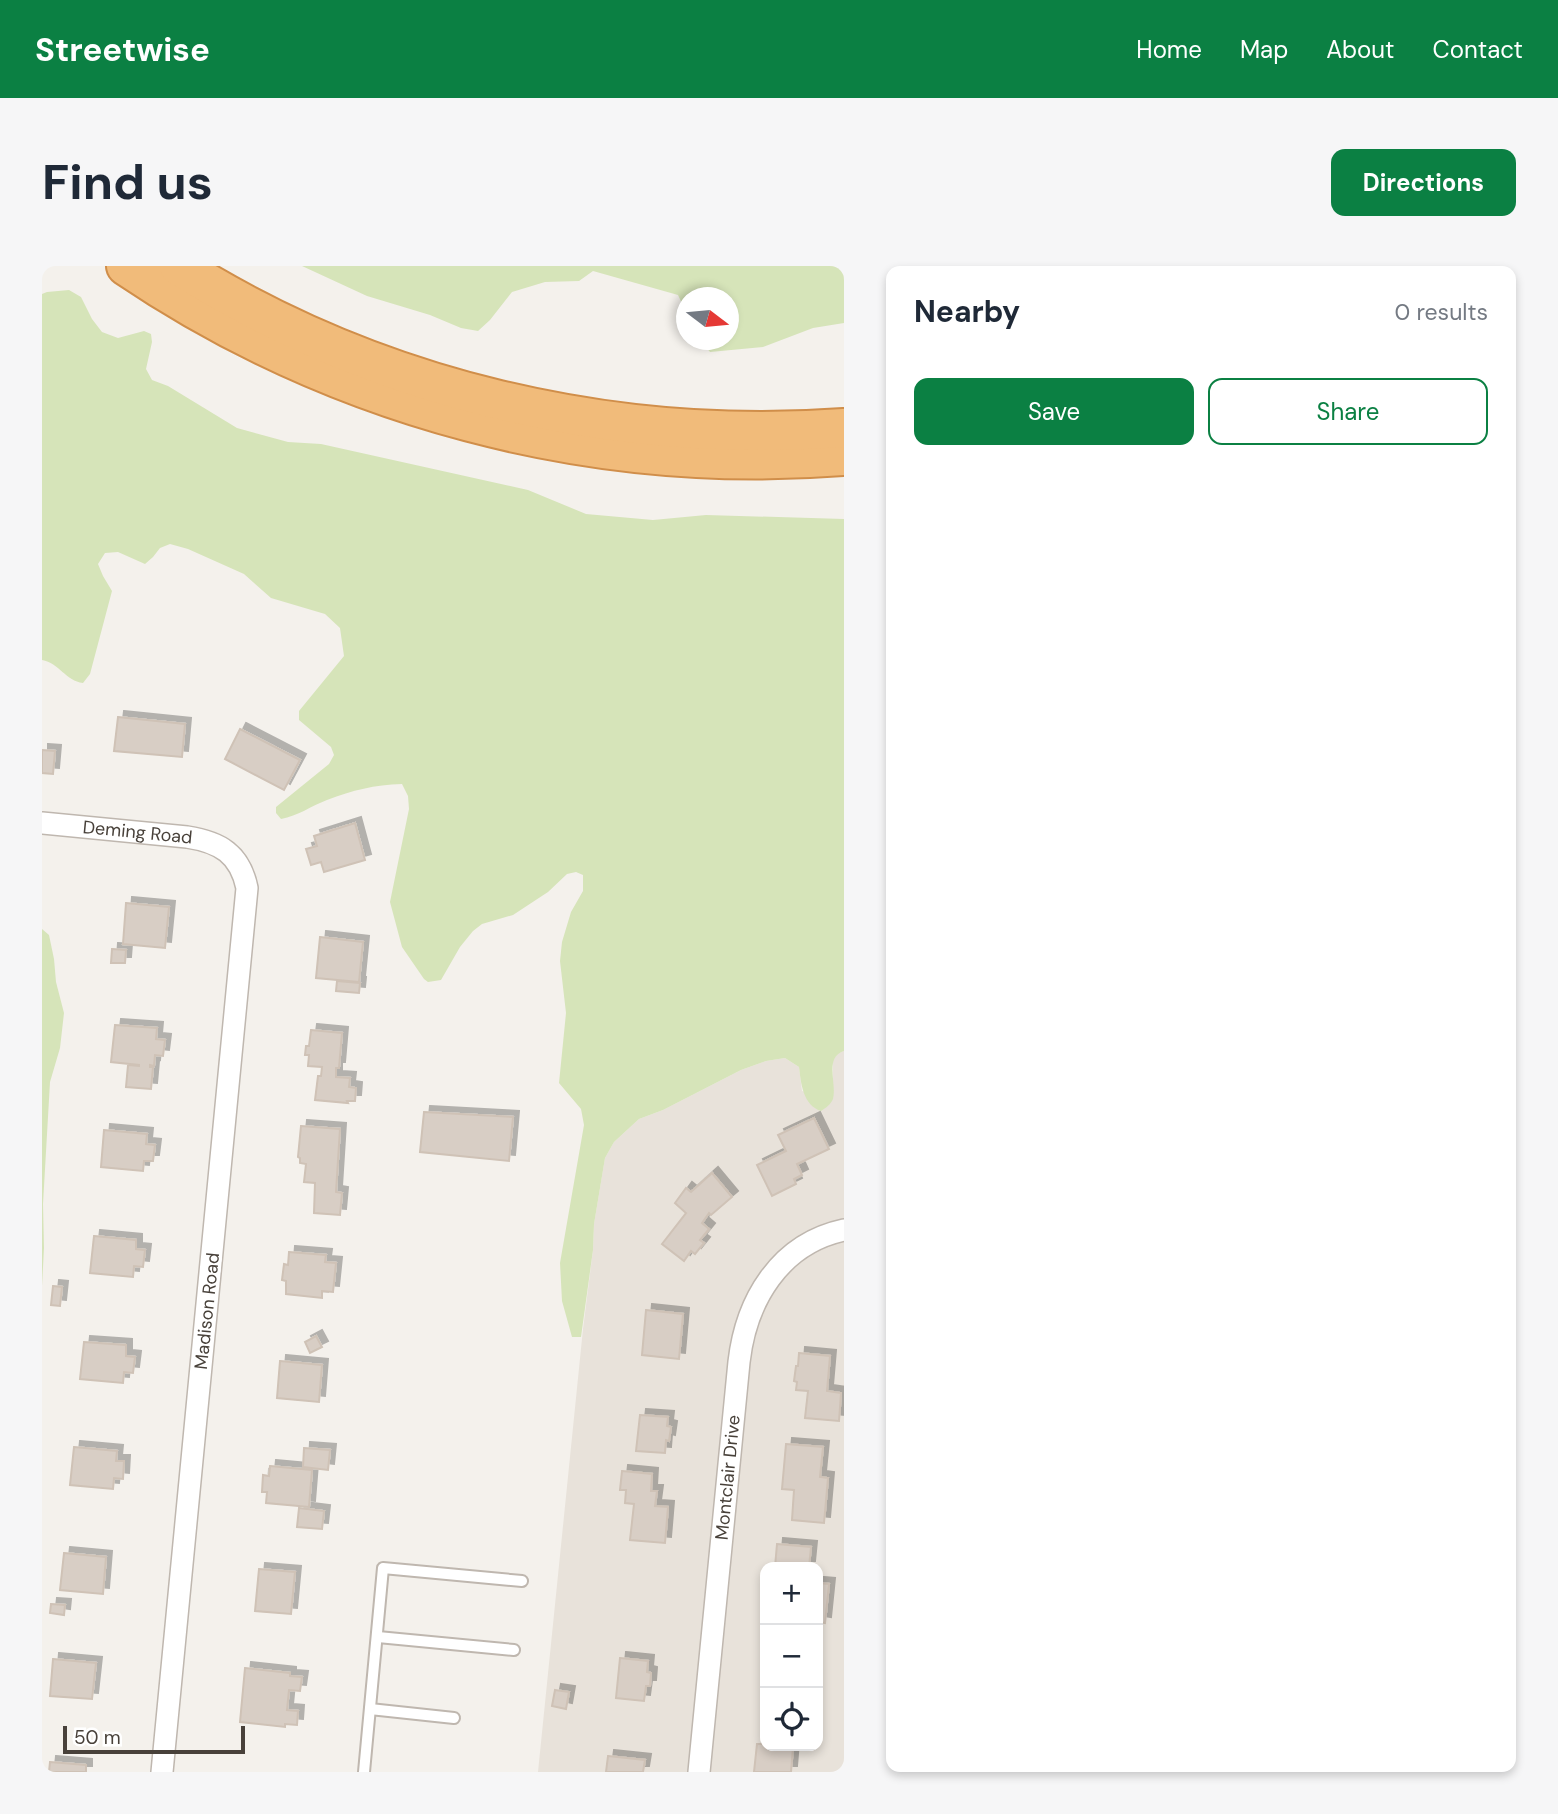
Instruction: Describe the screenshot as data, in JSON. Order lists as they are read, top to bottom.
{
  "streets": {
    "street": ["Deming Road", "Madison Road", "Montclair Drive"]
  },
  "crossings": [
    ["Deming Road", "Madison Road"]
  ],
  "scale_bar": "50 m",
  "north": "right",
  "page": {
    "header": "Streetwise",
    "nav": [
      "Home",
      "Map",
      "About",
      "Contact"
    ],
    "buttons": [
      "Directions",
      ["Save", "Share"]
    ],
    "title": "Find us",
    "heading": ["Nearby", "0 results"],
    "map_buttons": ["+", "−"],
    "scale": "50 m"
  }
}
